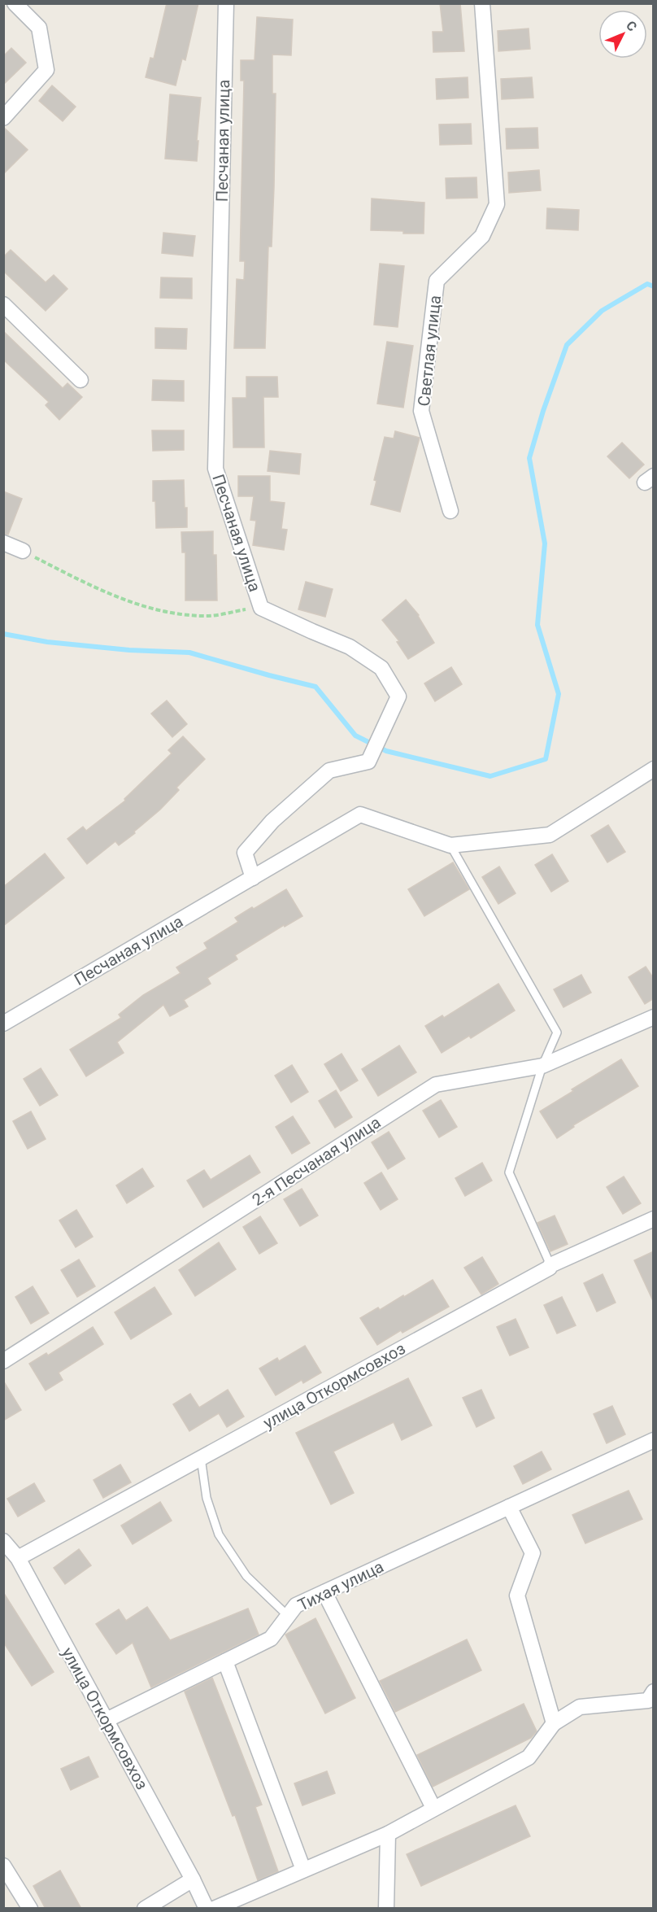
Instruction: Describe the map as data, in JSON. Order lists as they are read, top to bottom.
{
  "streets": {
    "street": [
      "Песчаная улица",
      "Светлая улица",
      "2-я Песчаная улица",
      "улица Откормсовхоз",
      "Тихая улица"
    ]
  },
  "crossings": [
    ["улица Откормсовхоз", "Тихая улица"]
  ],
  "north": "top right"
}
